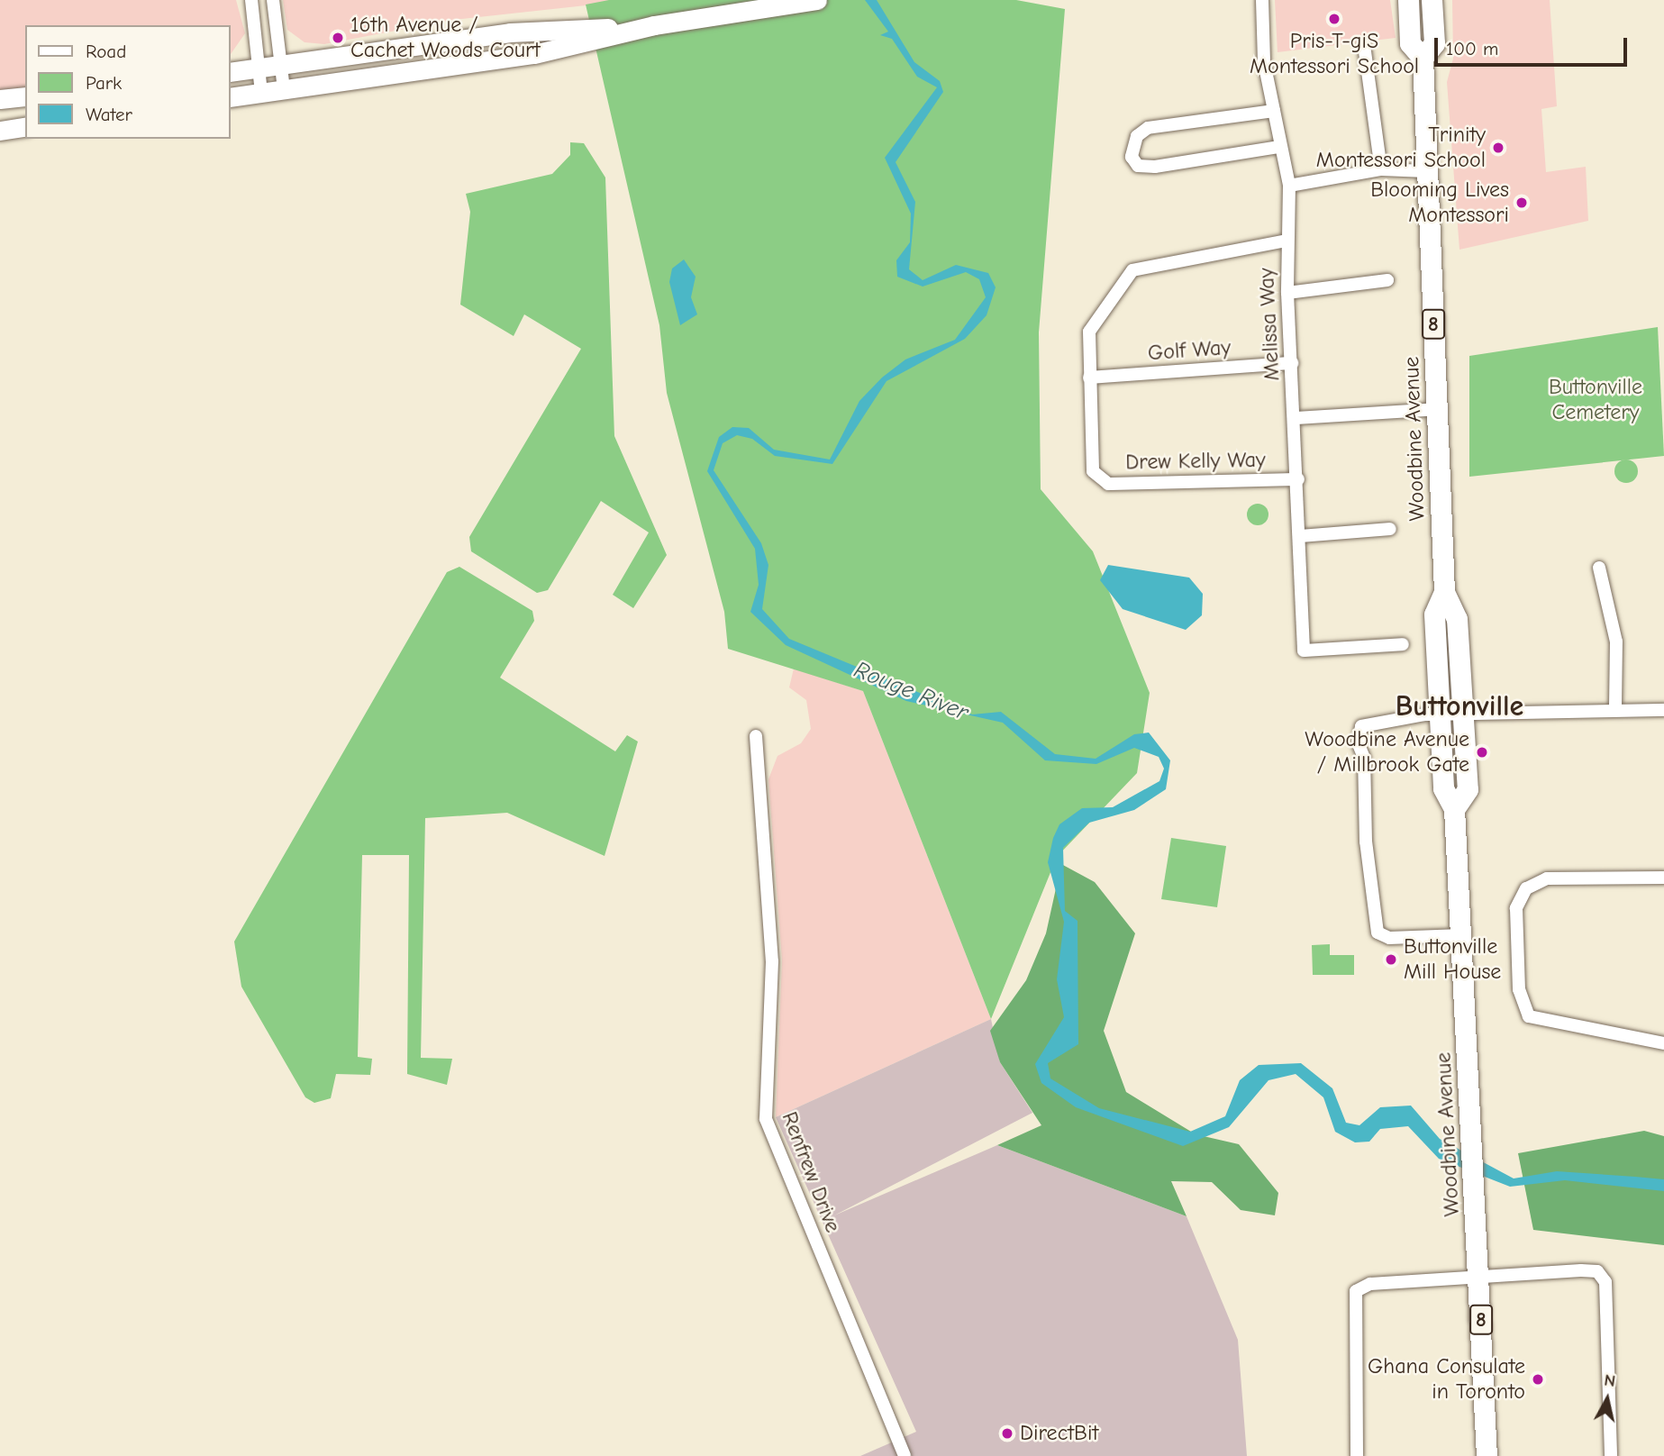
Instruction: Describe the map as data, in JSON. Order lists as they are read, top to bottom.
{
  "streets": {
    "main road": ["8", "Woodbine Avenue"],
    "street": [
      "Melissa Way",
      "Golf Way",
      "Drew Kelly Way",
      "Renfrew Drive"
    ]
  },
  "crossings": [
    ["Melissa Way", "Golf Way"],
    ["Melissa Way", "Drew Kelly Way"],
    ["Golf Way", "Drew Kelly Way"]
  ],
  "districts": ["Buttonville"],
  "water": ["Rouge River"],
  "parks": ["Buttonville Cemetery"],
  "places": [
    "Pris-T-giS Montessori School",
    "16th Avenue / Cachet Woods Court",
    "Trinity Montessori School",
    "Blooming Lives Montessori",
    "Woodbine Avenue / Millbrook Gate",
    "Buttonville Mill House",
    "Ghana Consulate in Toronto",
    "DirectBit"
  ],
  "legend": ["Road", "Park", "Water"],
  "scale_bar": "100 m",
  "north": "top"
}
